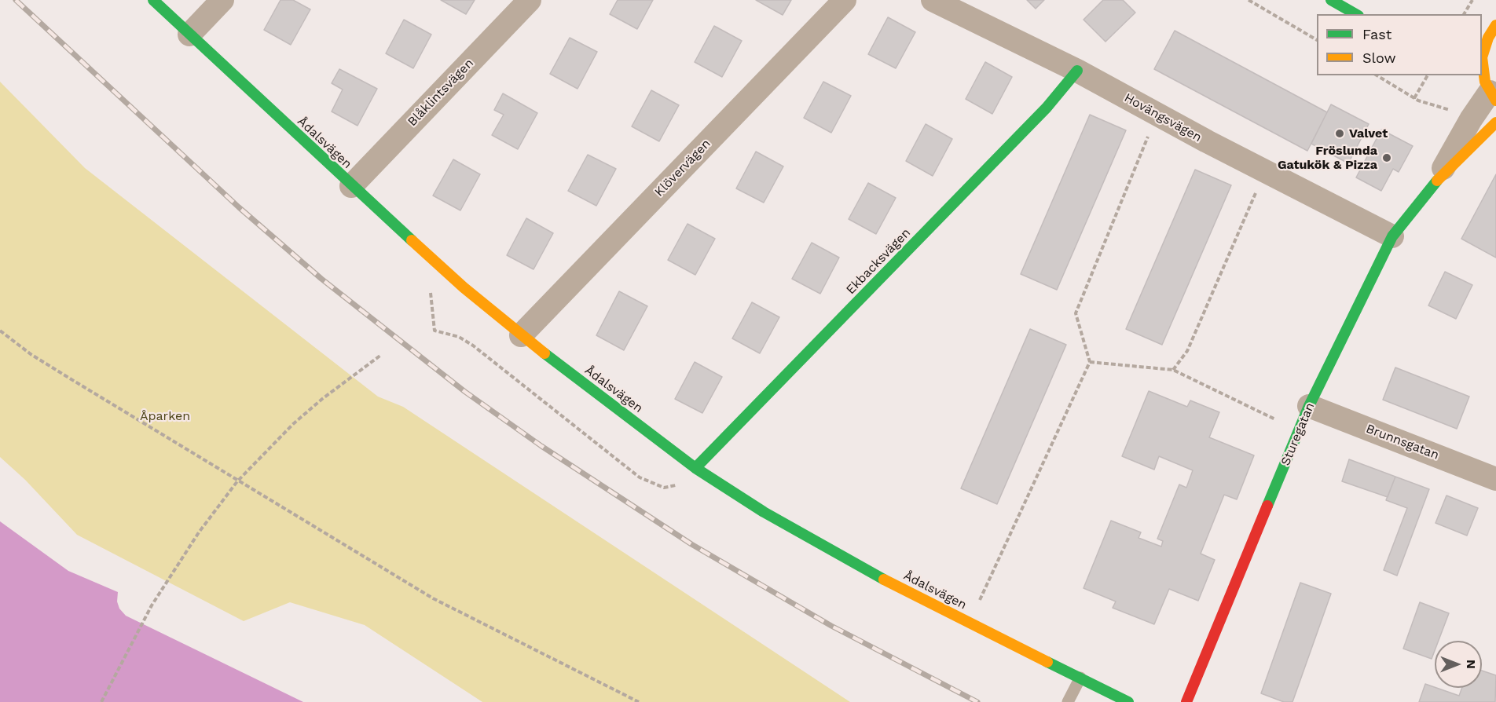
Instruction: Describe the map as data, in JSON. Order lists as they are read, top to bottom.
{
  "streets": {
    "street": [
      "Blåklintsvägen",
      "Hovängsvägen",
      "Ådalsvägen",
      "Klövervägen",
      "Ekbacksvägen",
      "Sturegatan",
      "Brunnsgatan"
    ]
  },
  "crossings": [
    ["Blåklintsvägen", "Ådalsvägen"],
    ["Hovängsvägen", "Ekbacksvägen"],
    ["Hovängsvägen", "Sturegatan"],
    ["Ådalsvägen", "Klövervägen"],
    ["Ådalsvägen", "Ekbacksvägen"],
    ["Sturegatan", "Brunnsgatan"]
  ],
  "parks": ["Åparken"],
  "places": ["Valvet", "Fröslunda Gatukök & Pizza"],
  "legend": ["Fast", "Slow"],
  "north": "right"
}
